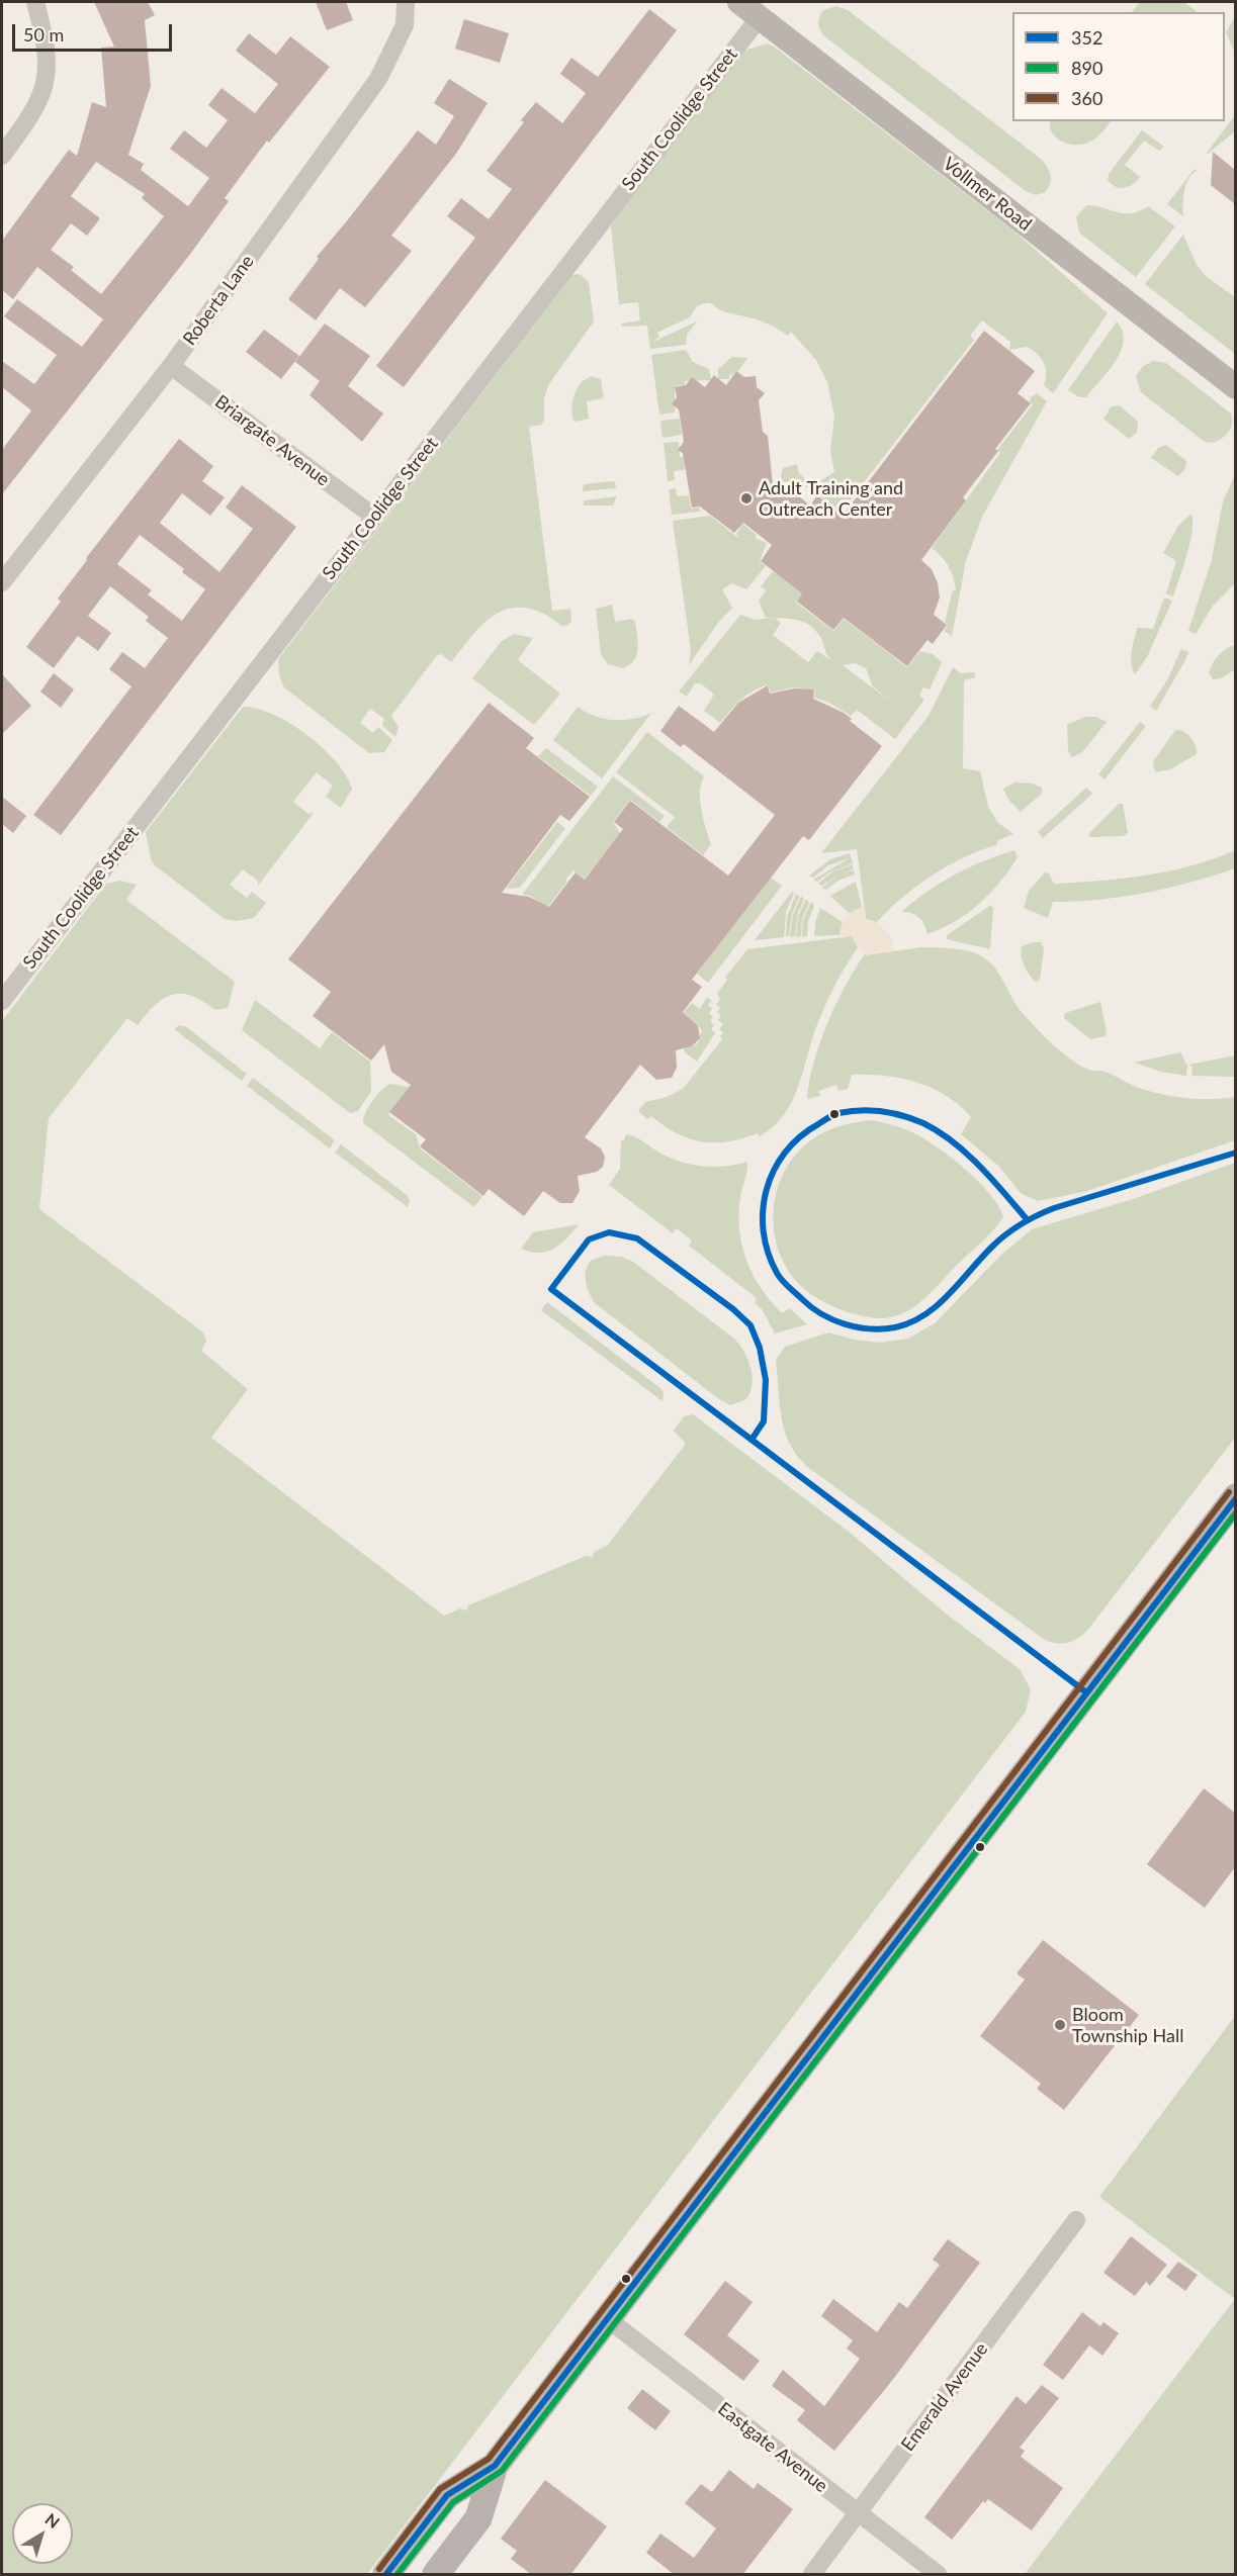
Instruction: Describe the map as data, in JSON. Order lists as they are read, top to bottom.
{
  "streets": {
    "main road": ["Vollmer Road"],
    "street": [
      "South Coolidge Street",
      "Roberta Lane",
      "Briargate Avenue",
      "Emerald Avenue",
      "Eastgate Avenue"
    ]
  },
  "crossings": [
    ["South Coolidge Street", "Vollmer Road"],
    ["South Coolidge Street", "Briargate Avenue"],
    ["Roberta Lane", "Briargate Avenue"],
    ["Emerald Avenue", "Eastgate Avenue"]
  ],
  "places": ["Adult Training and Outreach Center", "Bloom Township Hall"],
  "lines": ["transit line 352", "transit line 360", "transit line 890"],
  "legend": ["352", "890", "360"],
  "scale_bar": "50 m",
  "north": "top right"
}
